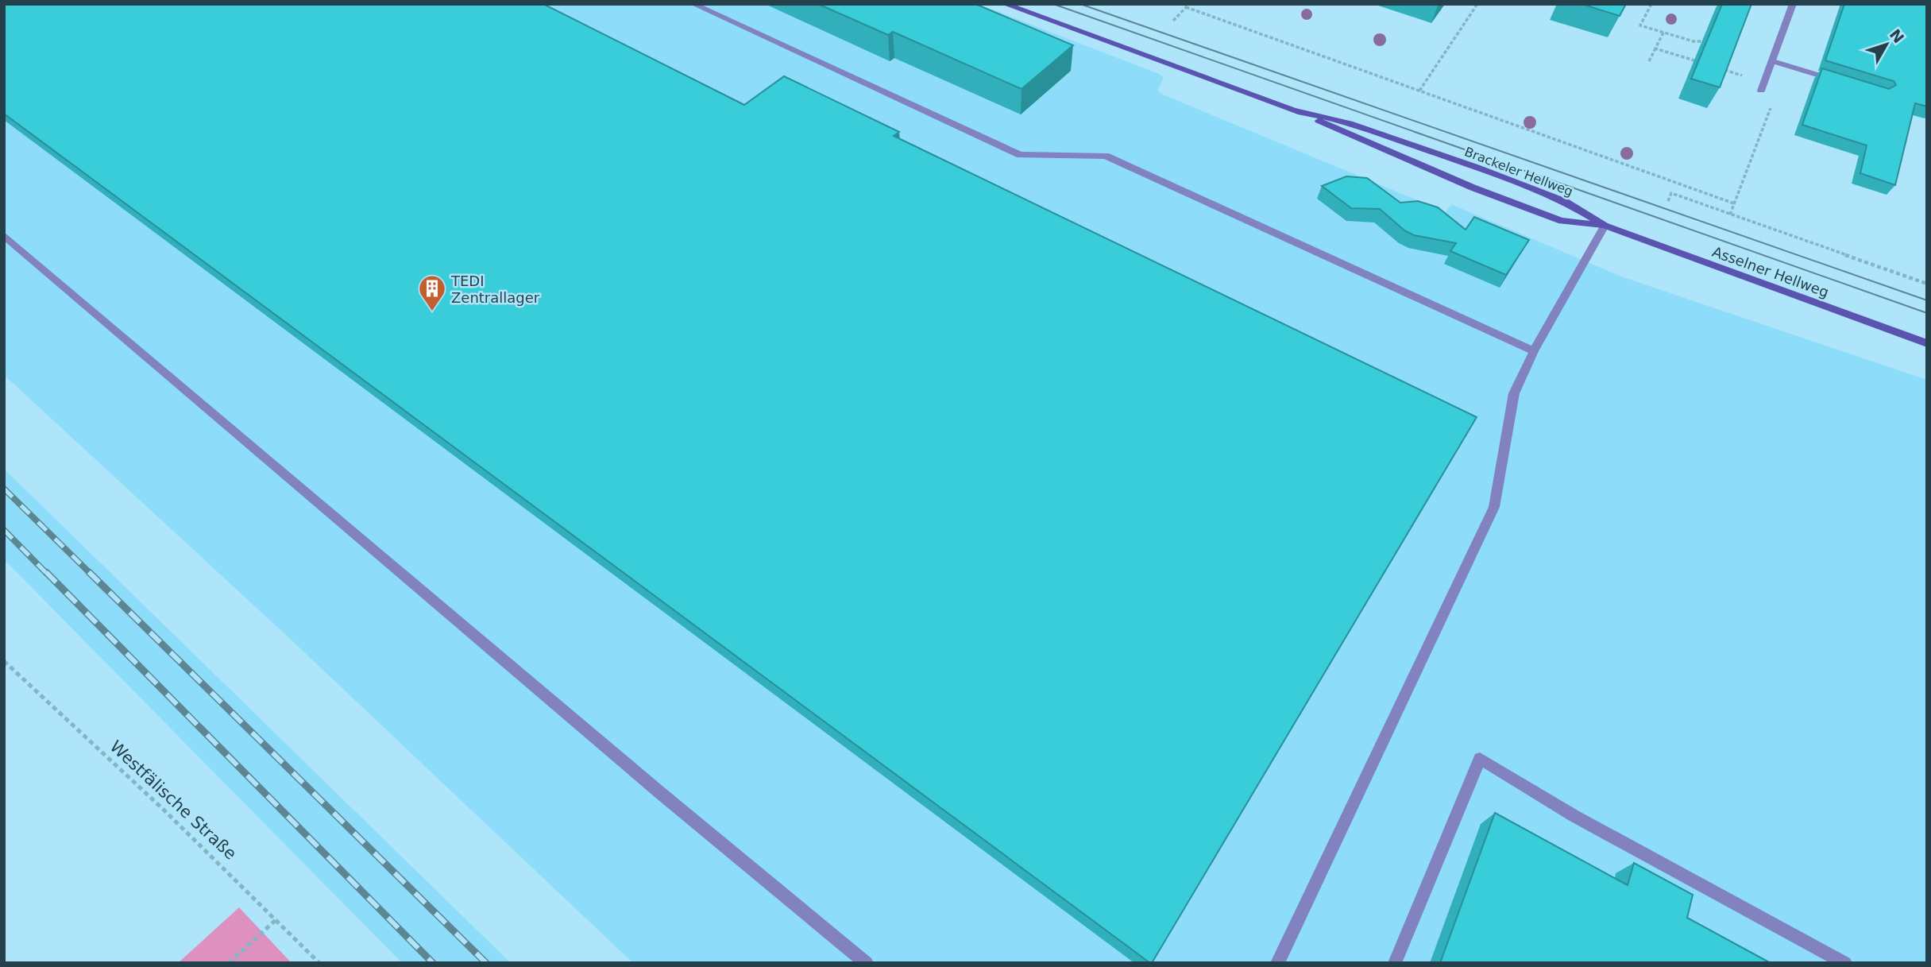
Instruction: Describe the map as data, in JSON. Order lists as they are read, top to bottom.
{
  "streets": {
    "main road": ["Brackeler Hellweg", "Asselner Hellweg"],
    "path": ["Westfälische Straße"]
  },
  "crossings": [
    ["Brackeler Hellweg", "Asselner Hellweg"]
  ],
  "places": {
    "building": ["TEDI Zentrallager"]
  },
  "north": "top right"
}
